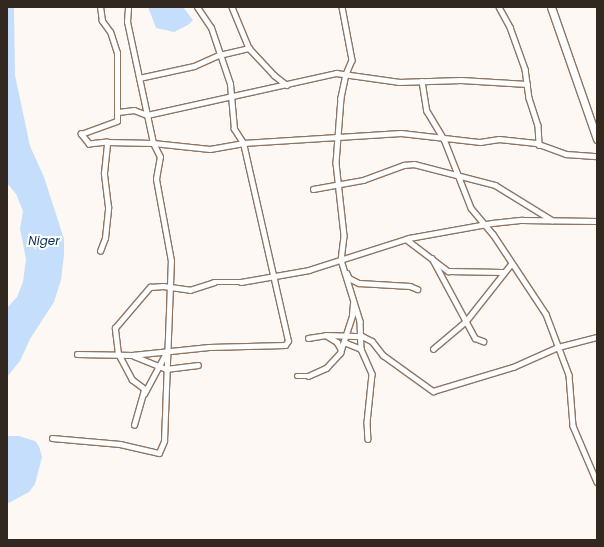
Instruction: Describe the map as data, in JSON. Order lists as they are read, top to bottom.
{
  "water": ["Niger"]
}
